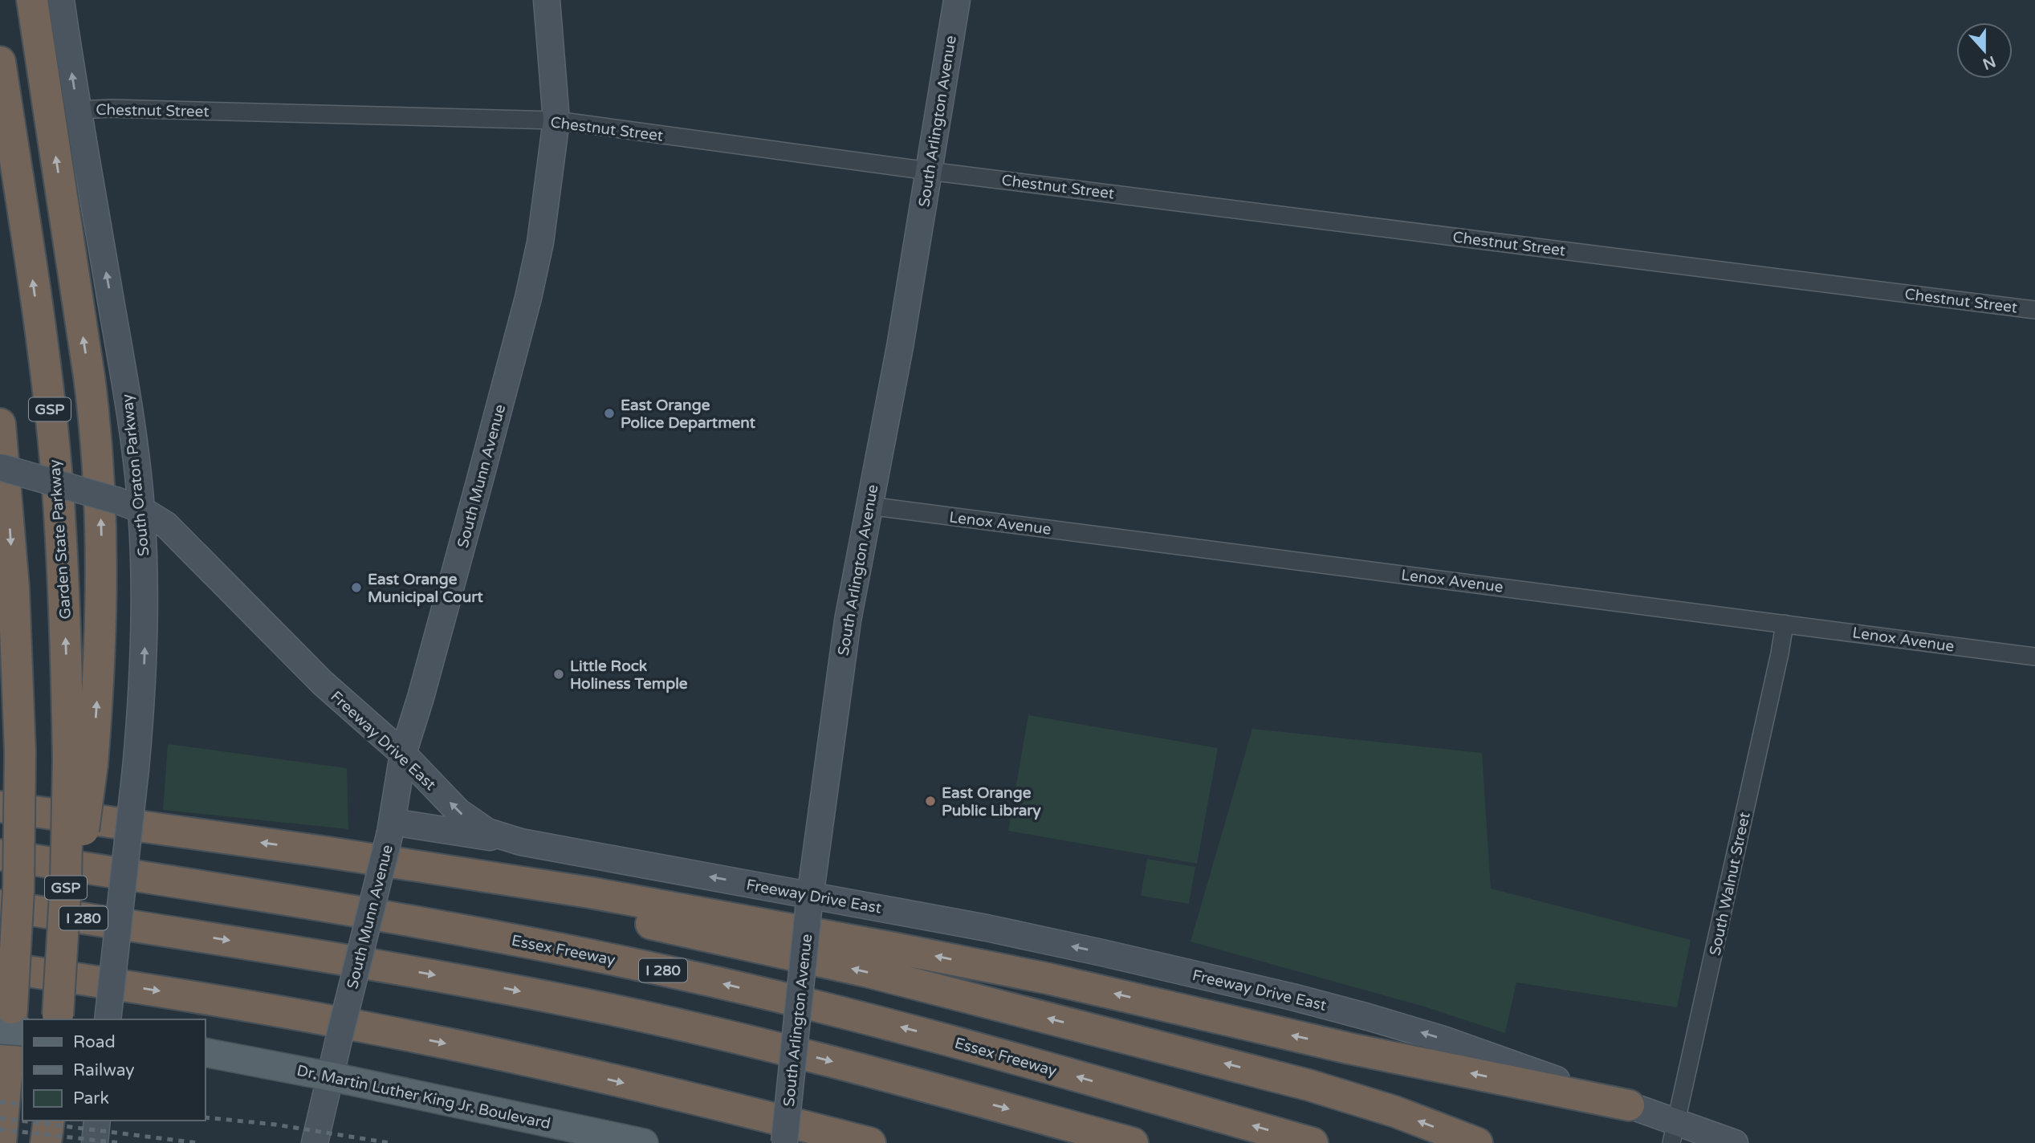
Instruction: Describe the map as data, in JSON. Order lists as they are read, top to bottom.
{
  "streets": {
    "highway": [
      "GSP",
      "Garden State Parkway",
      "I 280",
      "Essex Freeway"
    ],
    "main road": [
      "South Arlington Avenue",
      "South Oraton Parkway",
      "South Munn Avenue",
      "Freeway Drive East",
      "Dr. Martin Luther King Jr. Boulevard"
    ],
    "street": ["Chestnut Street", "Lenox Avenue", "South Walnut Street"]
  },
  "crossings": [
    ["Chestnut Street", "South Arlington Avenue"],
    ["Chestnut Street", "South Oraton Parkway"],
    ["Chestnut Street", "South Munn Avenue"],
    ["South Arlington Avenue", "Lenox Avenue"],
    ["South Arlington Avenue", "Freeway Drive East"],
    ["South Oraton Parkway", "Freeway Drive East"],
    ["South Munn Avenue", "Freeway Drive East"],
    ["South Munn Avenue", "Dr. Martin Luther King Jr. Boulevard"],
    ["Lenox Avenue", "South Walnut Street"],
    ["Freeway Drive East", "South Walnut Street"]
  ],
  "one_way": ["South Oraton Parkway", "Freeway Drive East"],
  "places": [
    "East Orange Police Department",
    "East Orange Municipal Court",
    "Little Rock Holiness Temple",
    "East Orange Public Library"
  ],
  "legend": ["Road", "Railway", "Park"],
  "north": "bottom"
}
